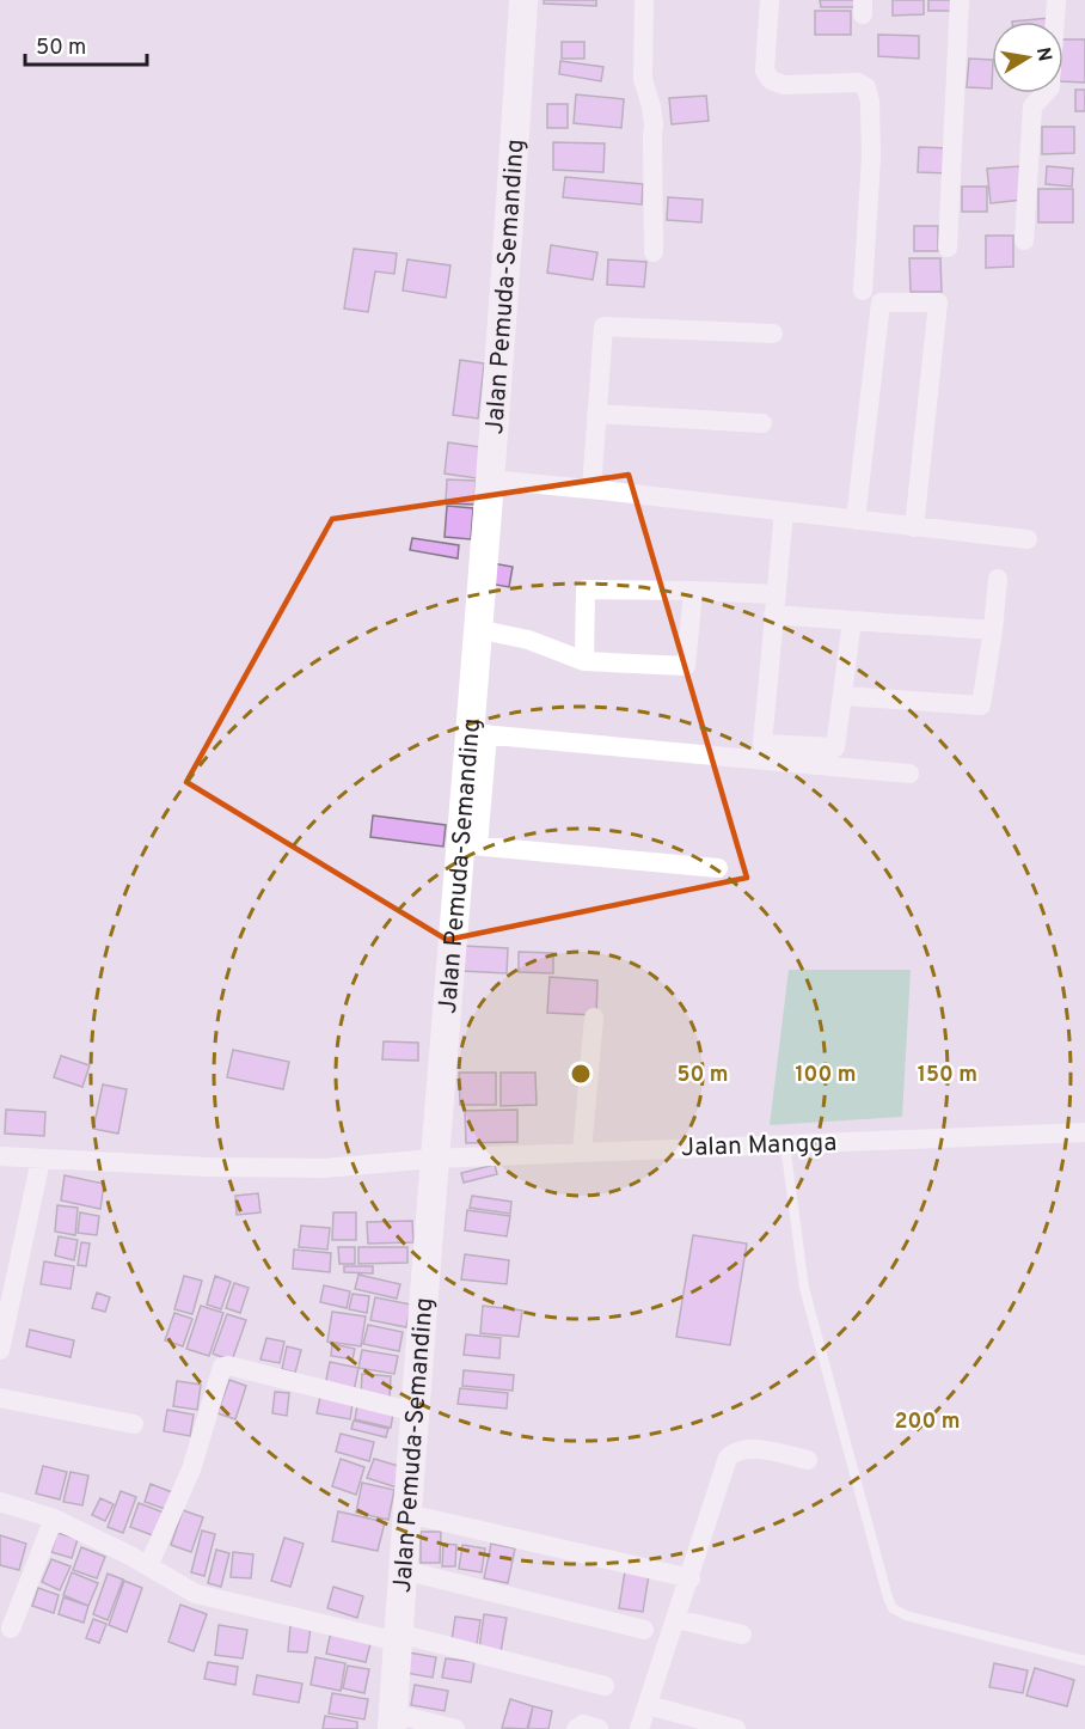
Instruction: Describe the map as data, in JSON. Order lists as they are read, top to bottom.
{
  "streets": {
    "main road": ["Jalan Pemuda-Semanding"],
    "street": ["Jalan Mangga"]
  },
  "crossings": [
    ["Jalan Pemuda-Semanding", "Jalan Mangga"]
  ],
  "scale_bar": "50 m",
  "north": "right",
  "rings": [
    "50 m",
    "100 m",
    "150 m",
    "200 m"
  ]
}
